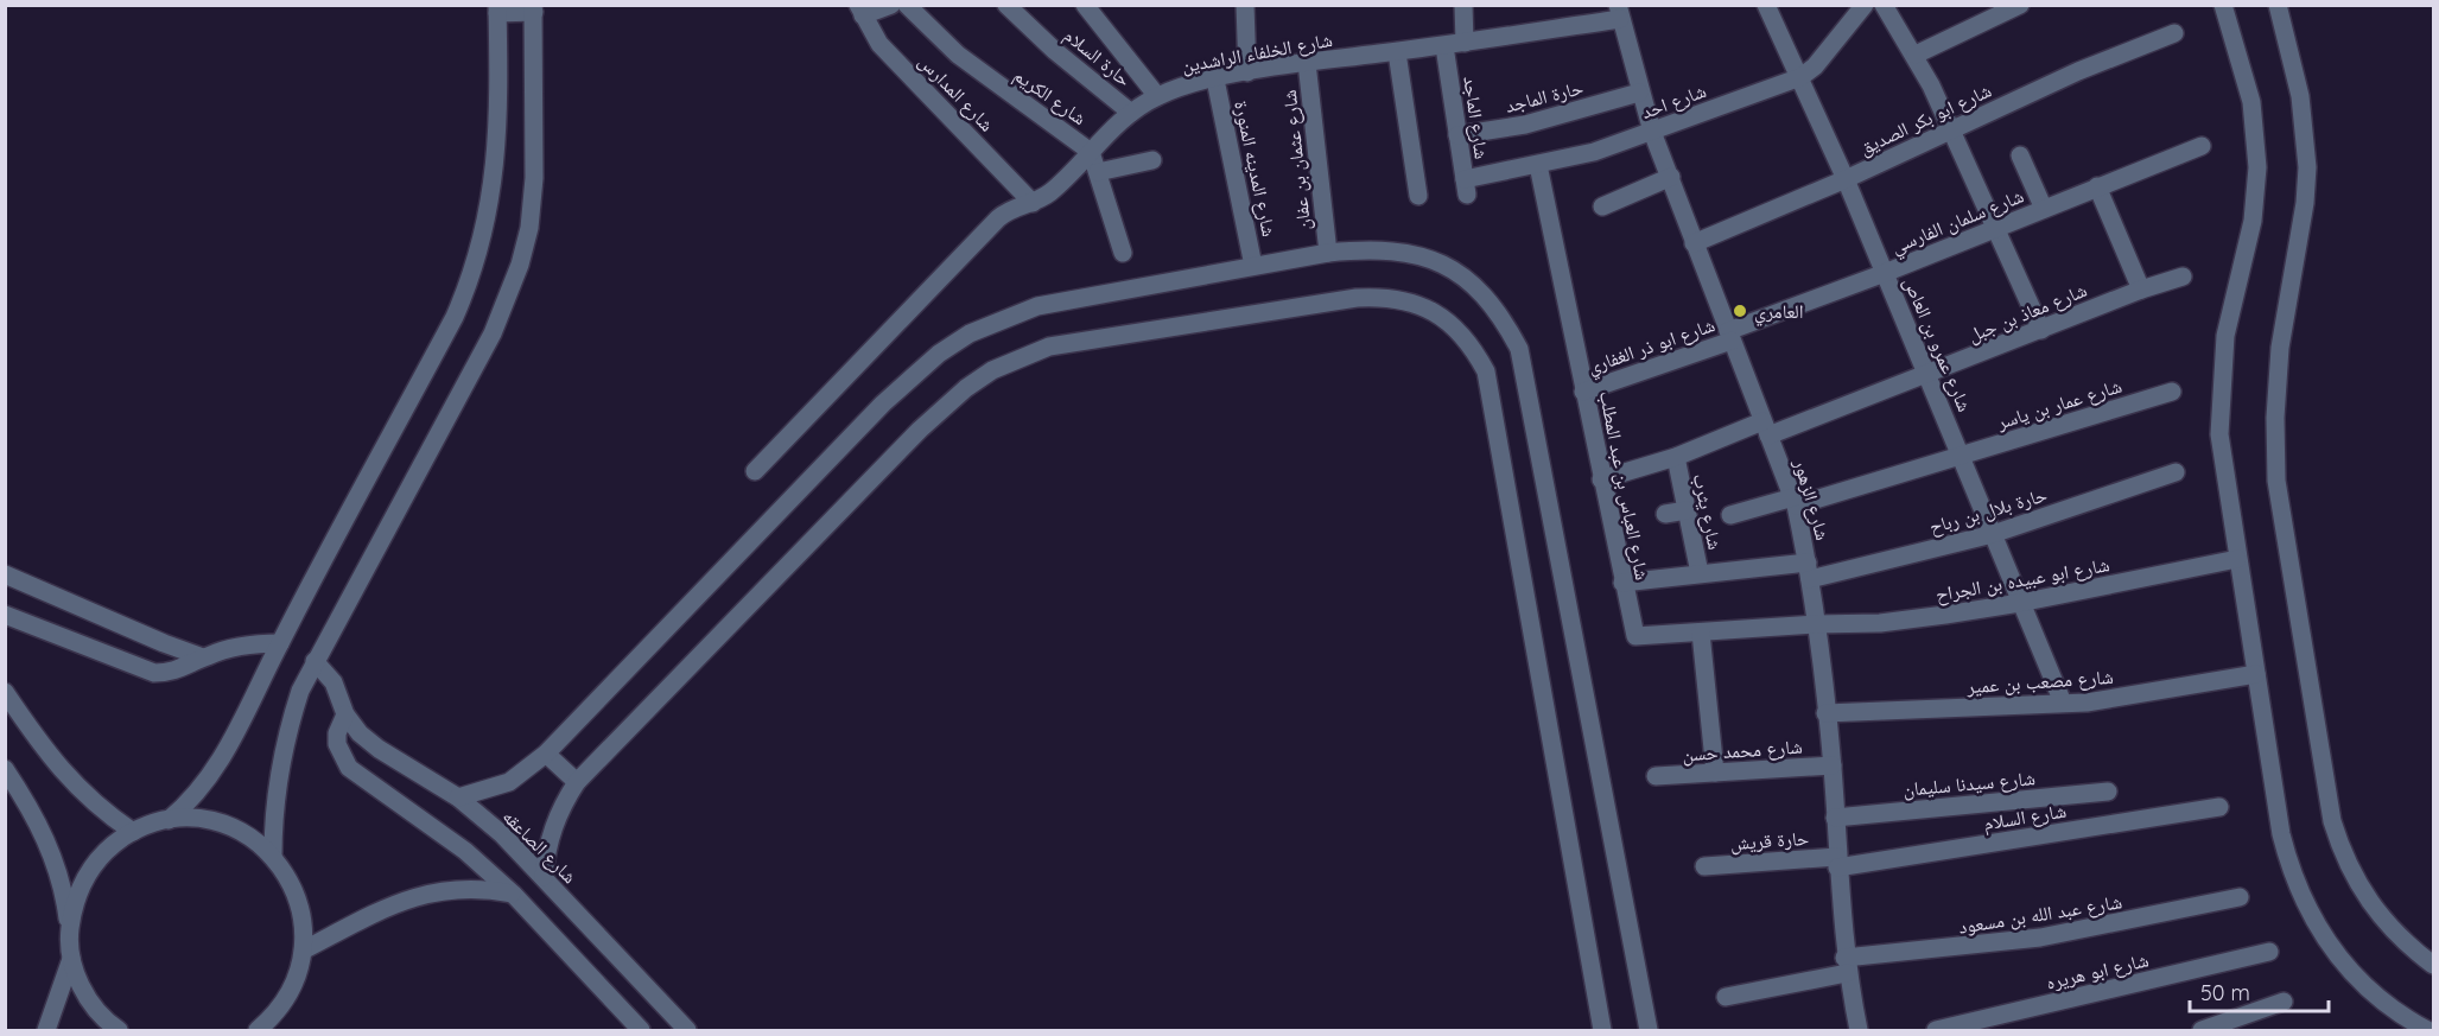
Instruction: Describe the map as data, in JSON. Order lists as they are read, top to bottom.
{
  "streets": {
    "street": [
      "شارع الخلفاء الراشدين",
      "حارة السلام",
      "شارع المدارس",
      "شارع الكريم",
      "حارة الماجد",
      "شارع احد",
      "شارع الماجد",
      "شارع ابو بكر الصديق",
      "شارع عثمان بن عفان",
      "شارع المدينه المنورة",
      "شارع سلمان الفارسي",
      "شارع معاذ بن جبل",
      "شارع عمرو بن العاص",
      "شارع ابو ذر الغفاري",
      "شارع عمار بن ياسر",
      "شارع العباس بن عبد المطلب",
      "شارع الزهور",
      "حارة بلال بن رباح",
      "شارع يثرب",
      "شارع ابو عبيده بن الجراح",
      "شارع مصعب بن عمير",
      "شارع محمد حسن",
      "شارع سيدنا سليمان",
      "شارع السلام",
      "حارة قريش",
      "شارع الصاعقه",
      "شارع عبد الله بن مسعود",
      "شارع ابو هريره"
    ]
  },
  "crossings": [
    ["شارع الخلفاء الراشدين", "حارة السلام"],
    ["شارع الخلفاء الراشدين", "شارع المدارس"],
    ["شارع الخلفاء الراشدين", "شارع الكريم"],
    ["شارع الخلفاء الراشدين", "شارع الماجد"],
    ["شارع الخلفاء الراشدين", "شارع عثمان بن عفان"],
    ["شارع الخلفاء الراشدين", "شارع المدينه المنورة"],
    ["شارع الخلفاء الراشدين", "شارع الزهور"],
    ["حارة الماجد", "شارع الماجد"],
    ["حارة الماجد", "شارع الزهور"],
    ["شارع احد", "شارع الماجد"],
    ["شارع احد", "شارع عمرو بن العاص"],
    ["شارع احد", "شارع العباس بن عبد المطلب"],
    ["شارع احد", "شارع الزهور"],
    ["شارع ابو بكر الصديق", "شارع عمرو بن العاص"],
    ["شارع ابو بكر الصديق", "شارع الزهور"],
    ["شارع سلمان الفارسي", "شارع عمرو بن العاص"],
    ["شارع سلمان الفارسي", "شارع ابو ذر الغفاري"],
    ["شارع سلمان الفارسي", "شارع الزهور"],
    ["شارع معاذ بن جبل", "شارع عمرو بن العاص"],
    ["شارع معاذ بن جبل", "شارع العباس بن عبد المطلب"],
    ["شارع معاذ بن جبل", "شارع الزهور"],
    ["شارع معاذ بن جبل", "شارع يثرب"],
    ["شارع عمرو بن العاص", "شارع عمار بن ياسر"],
    ["شارع عمرو بن العاص", "حارة بلال بن رباح"],
    ["شارع عمرو بن العاص", "شارع ابو عبيده بن الجراح"],
    ["شارع عمرو بن العاص", "شارع مصعب بن عمير"],
    ["شارع ابو ذر الغفاري", "شارع العباس بن عبد المطلب"],
    ["شارع ابو ذر الغفاري", "شارع الزهور"],
    ["شارع عمار بن ياسر", "شارع الزهور"],
    ["شارع العباس بن عبد المطلب", "شارع الزهور"],
    ["شارع العباس بن عبد المطلب", "حارة بلال بن رباح"],
    ["شارع العباس بن عبد المطلب", "شارع ابو عبيده بن الجراح"],
    ["شارع الزهور", "حارة بلال بن رباح"],
    ["شارع الزهور", "شارع ابو عبيده بن الجراح"],
    ["شارع الزهور", "شارع مصعب بن عمير"],
    ["شارع الزهور", "شارع محمد حسن"],
    ["شارع الزهور", "شارع سيدنا سليمان"],
    ["شارع الزهور", "شارع السلام"],
    ["شارع الزهور", "حارة قريش"],
    ["شارع الزهور", "شارع عبد الله بن مسعود"],
    ["حارة بلال بن رباح", "شارع يثرب"],
    ["شارع السلام", "حارة قريش"]
  ],
  "places": ["العامري"],
  "scale_bar": "50 m"
}
